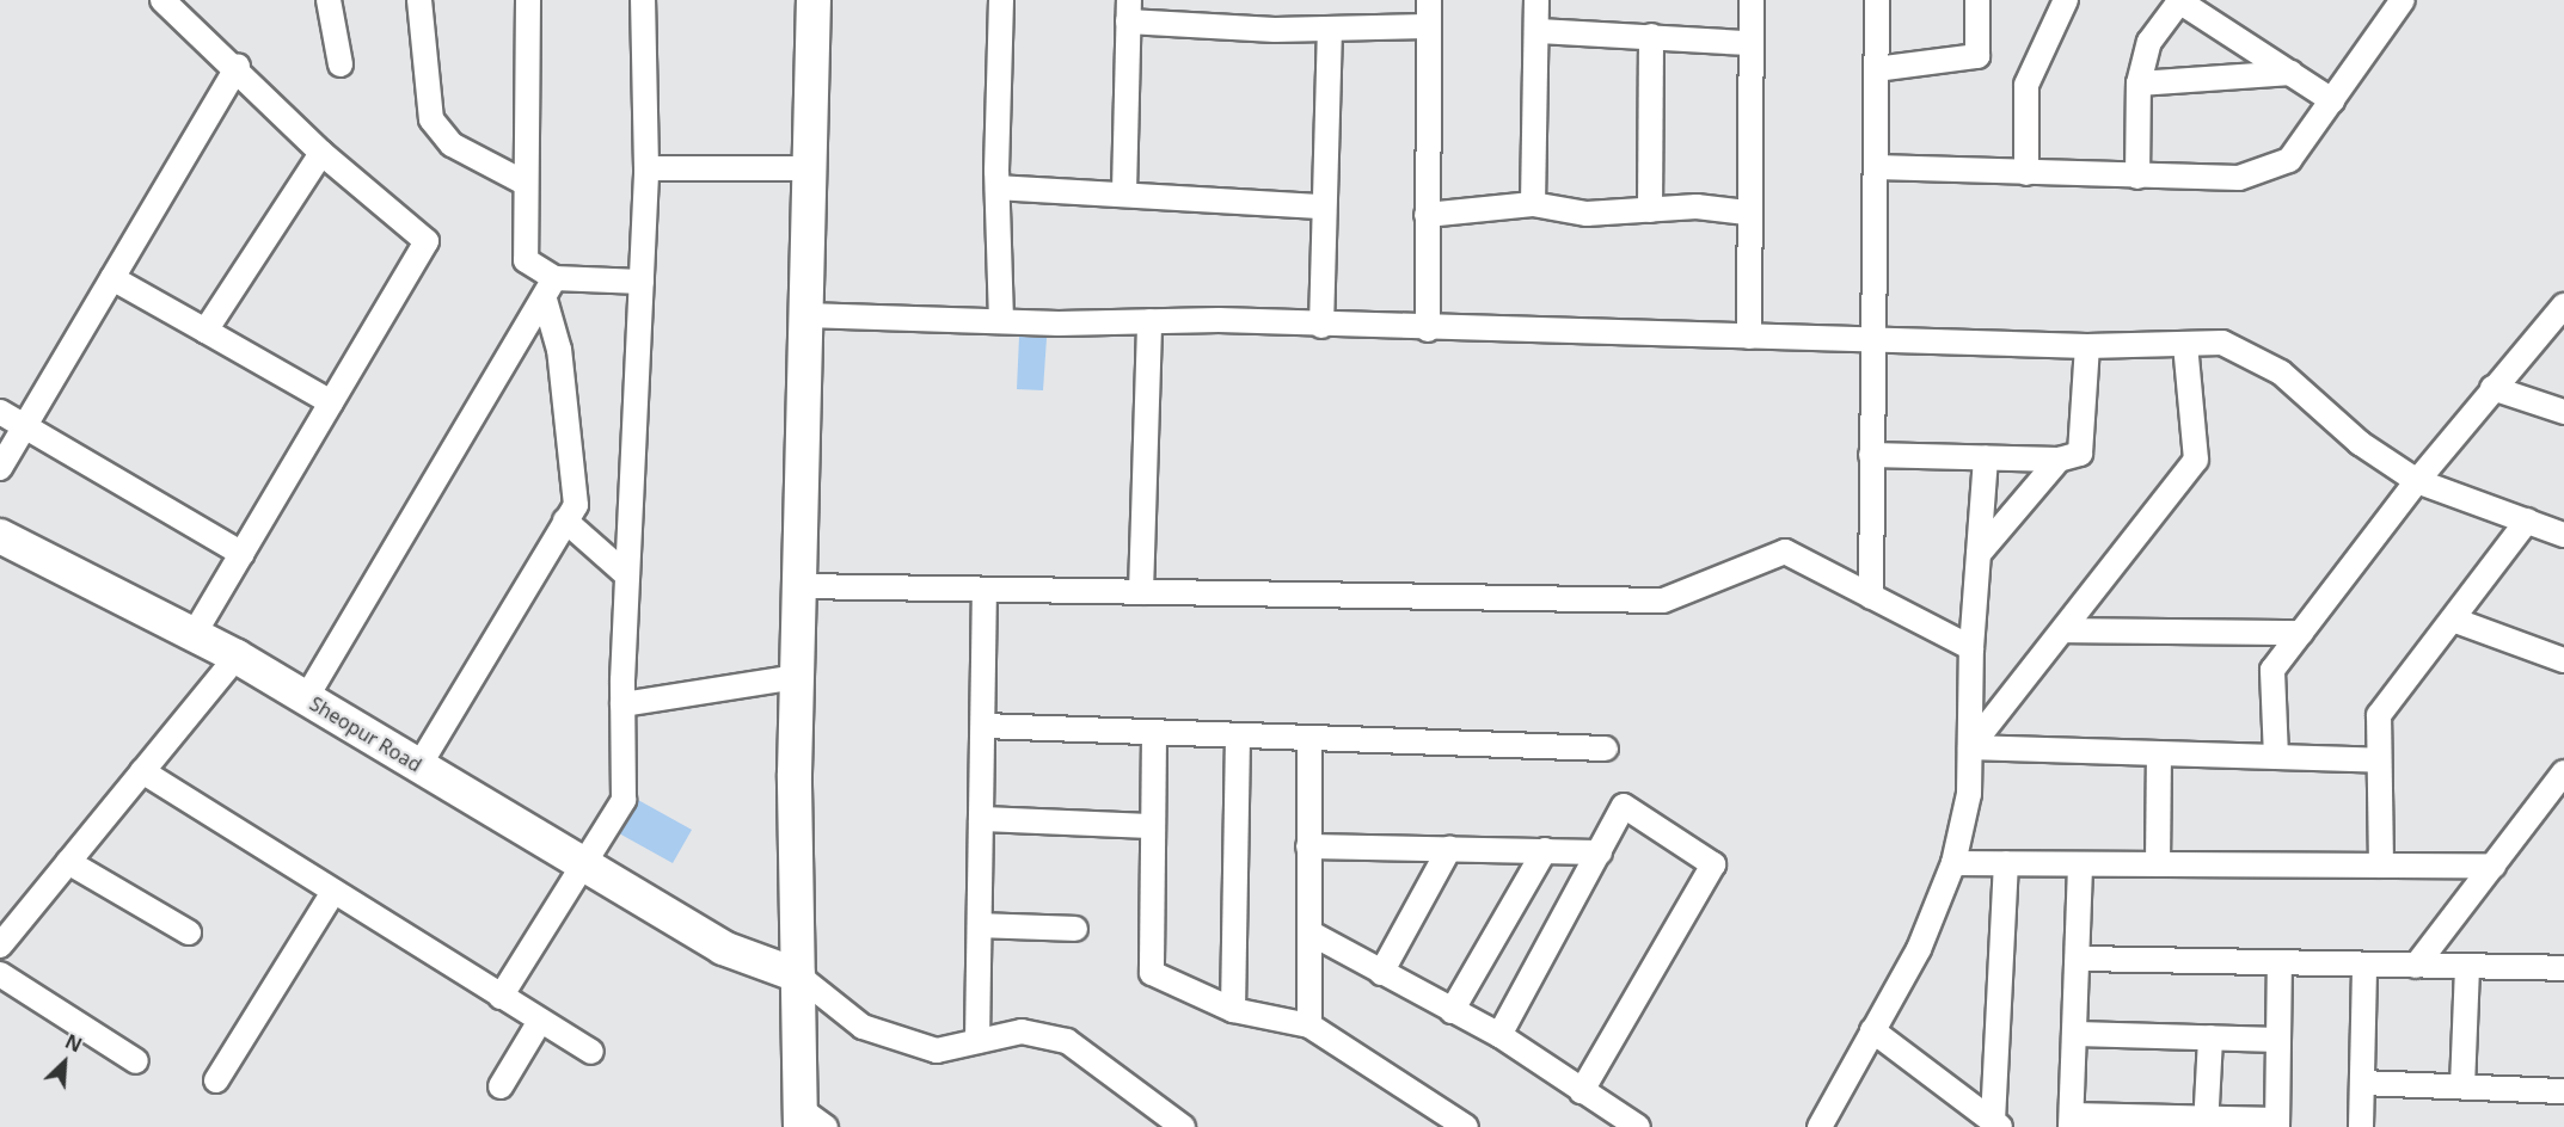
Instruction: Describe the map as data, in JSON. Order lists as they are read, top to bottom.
{
  "streets": {
    "street": ["Sheopur Road"]
  },
  "north": "top right"
}
